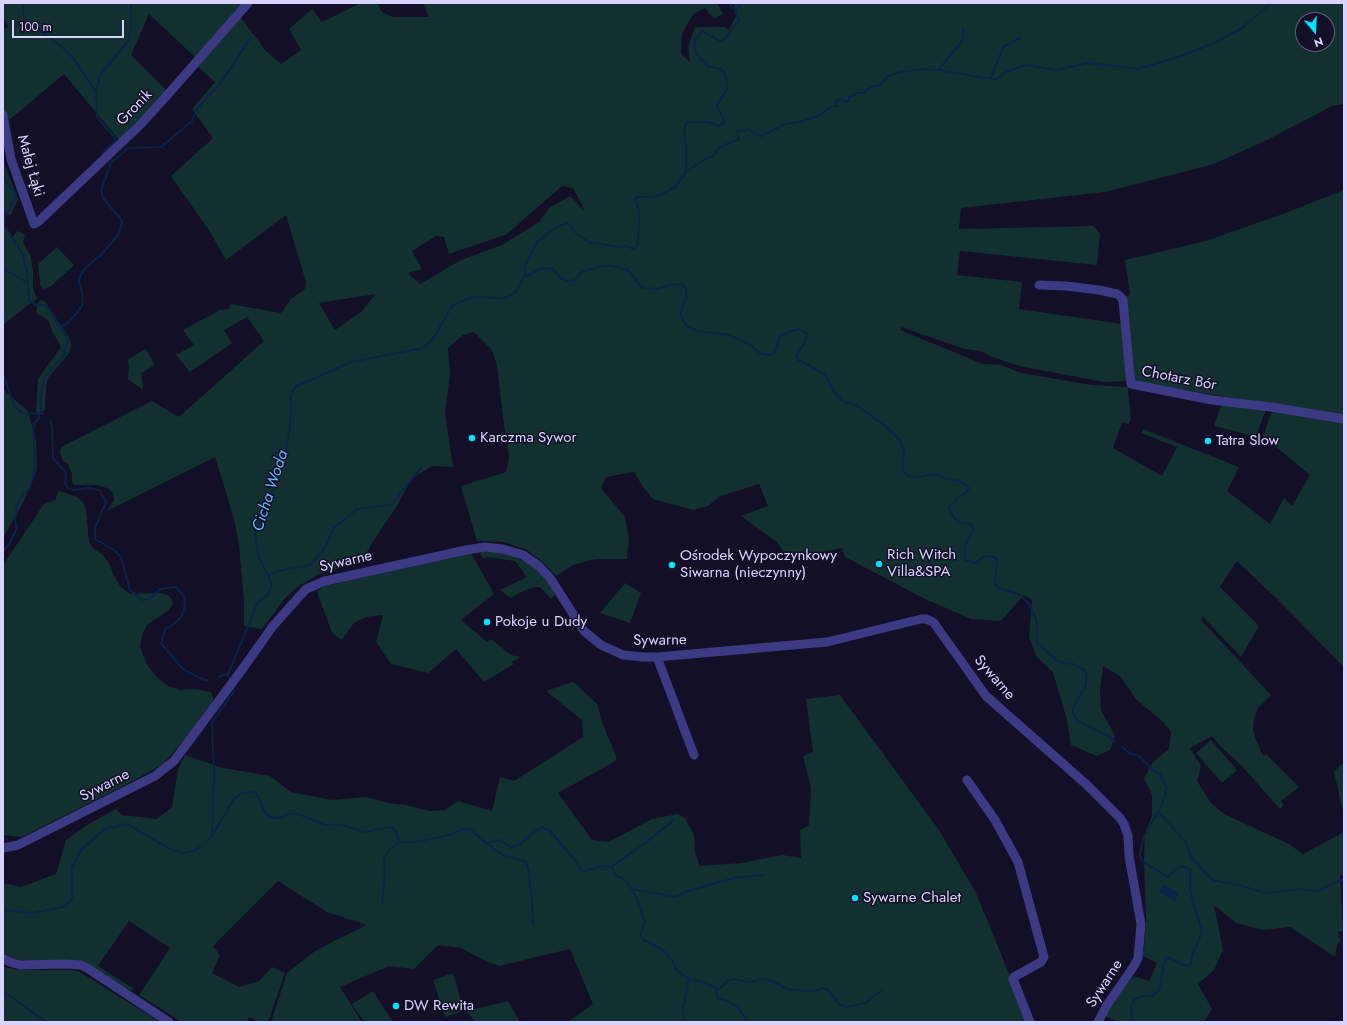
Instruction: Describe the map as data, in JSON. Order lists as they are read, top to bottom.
{
  "streets": {
    "street": [
      "Gronik",
      "Małej Łąki",
      "Chotarz Bór",
      "Sywarne"
    ]
  },
  "crossings": [
    ["Gronik", "Małej Łąki"]
  ],
  "water": ["Cicha Woda"],
  "places": [
    "Karczma Sywor",
    "Tatra Slow",
    "Rich Witch Villa&SPA",
    "Ośrodek Wypoczynkowy Siwarna (nieczynny)",
    "Pokoje u Dudy",
    "Sywarne Chalet",
    "DW Rewita"
  ],
  "scale_bar": "100 m",
  "north": "bottom"
}
